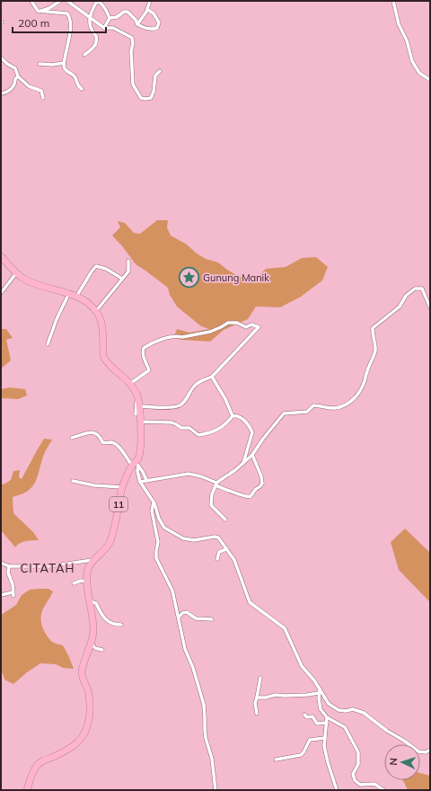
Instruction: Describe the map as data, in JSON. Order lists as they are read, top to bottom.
{
  "streets": {
    "highway": ["11"]
  },
  "districts": ["CITATAH"],
  "places": {
    "place": ["Gunung Manik"]
  },
  "scale_bar": "200 m",
  "north": "left"
}
